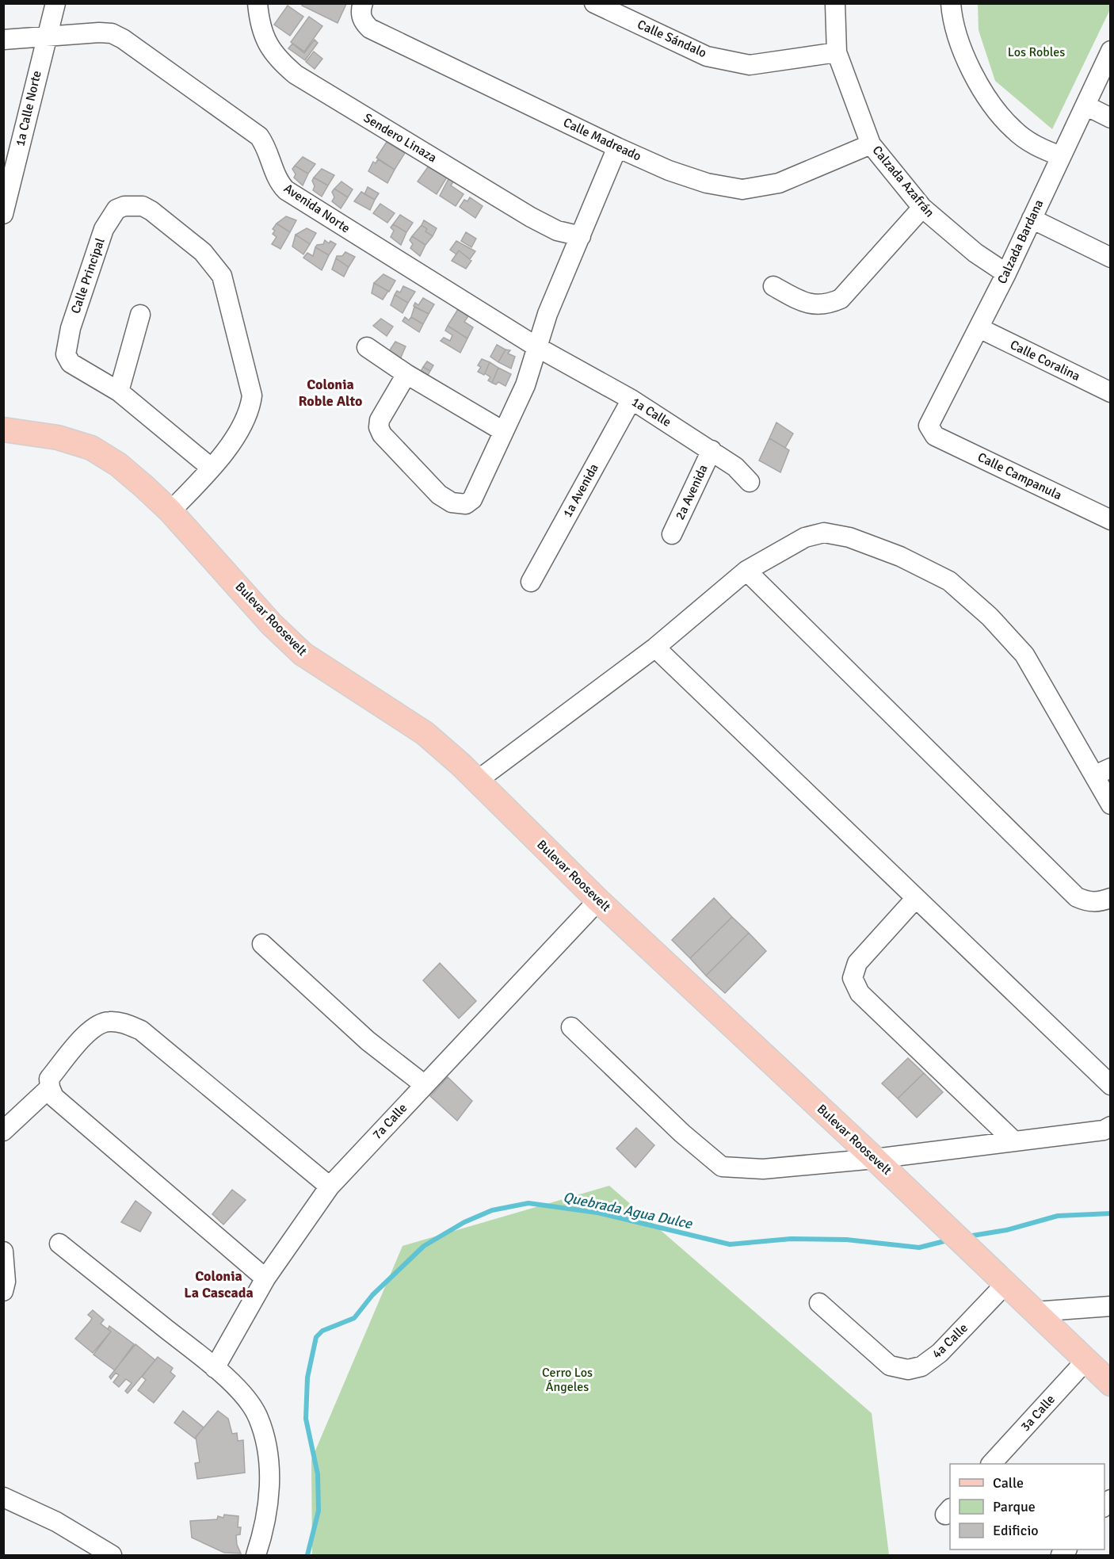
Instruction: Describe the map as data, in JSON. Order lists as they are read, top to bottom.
{
  "streets": {
    "main road": ["Bulevar Roosevelt"],
    "street": [
      "Calle Sándalo",
      "1a Calle Norte",
      "Sendero Linaza",
      "Calle Madreado",
      "Calzada Azafrán",
      "Avenida Norte",
      "Calzada Bardana",
      "Calle Principal",
      "Calle Coralina",
      "1a Calle",
      "Calle Campanula",
      "1a Avenida",
      "2a Avenida",
      "7a Calle",
      "4a Calle",
      "3a Calle"
    ]
  },
  "crossings": [
    ["Calle Sándalo", "Calzada Azafrán"],
    ["1a Calle Norte", "Avenida Norte"],
    ["Calle Madreado", "Calzada Azafrán"],
    ["Calzada Azafrán", "Calzada Bardana"],
    ["Avenida Norte", "1a Calle"],
    ["Calzada Bardana", "Calle Coralina"],
    ["Calzada Bardana", "Calle Campanula"],
    ["1a Calle", "1a Avenida"],
    ["1a Calle", "2a Avenida"],
    ["Bulevar Roosevelt", "7a Calle"],
    ["Bulevar Roosevelt", "4a Calle"],
    ["Bulevar Roosevelt", "3a Calle"]
  ],
  "districts": ["Colonia Roble Alto", "Colonia La Cascada"],
  "water": ["Quebrada Agua Dulce"],
  "parks": ["Los Robles", "Cerro Los Ángeles"],
  "legend": ["Calle", "Parque", "Edificio"]
}
